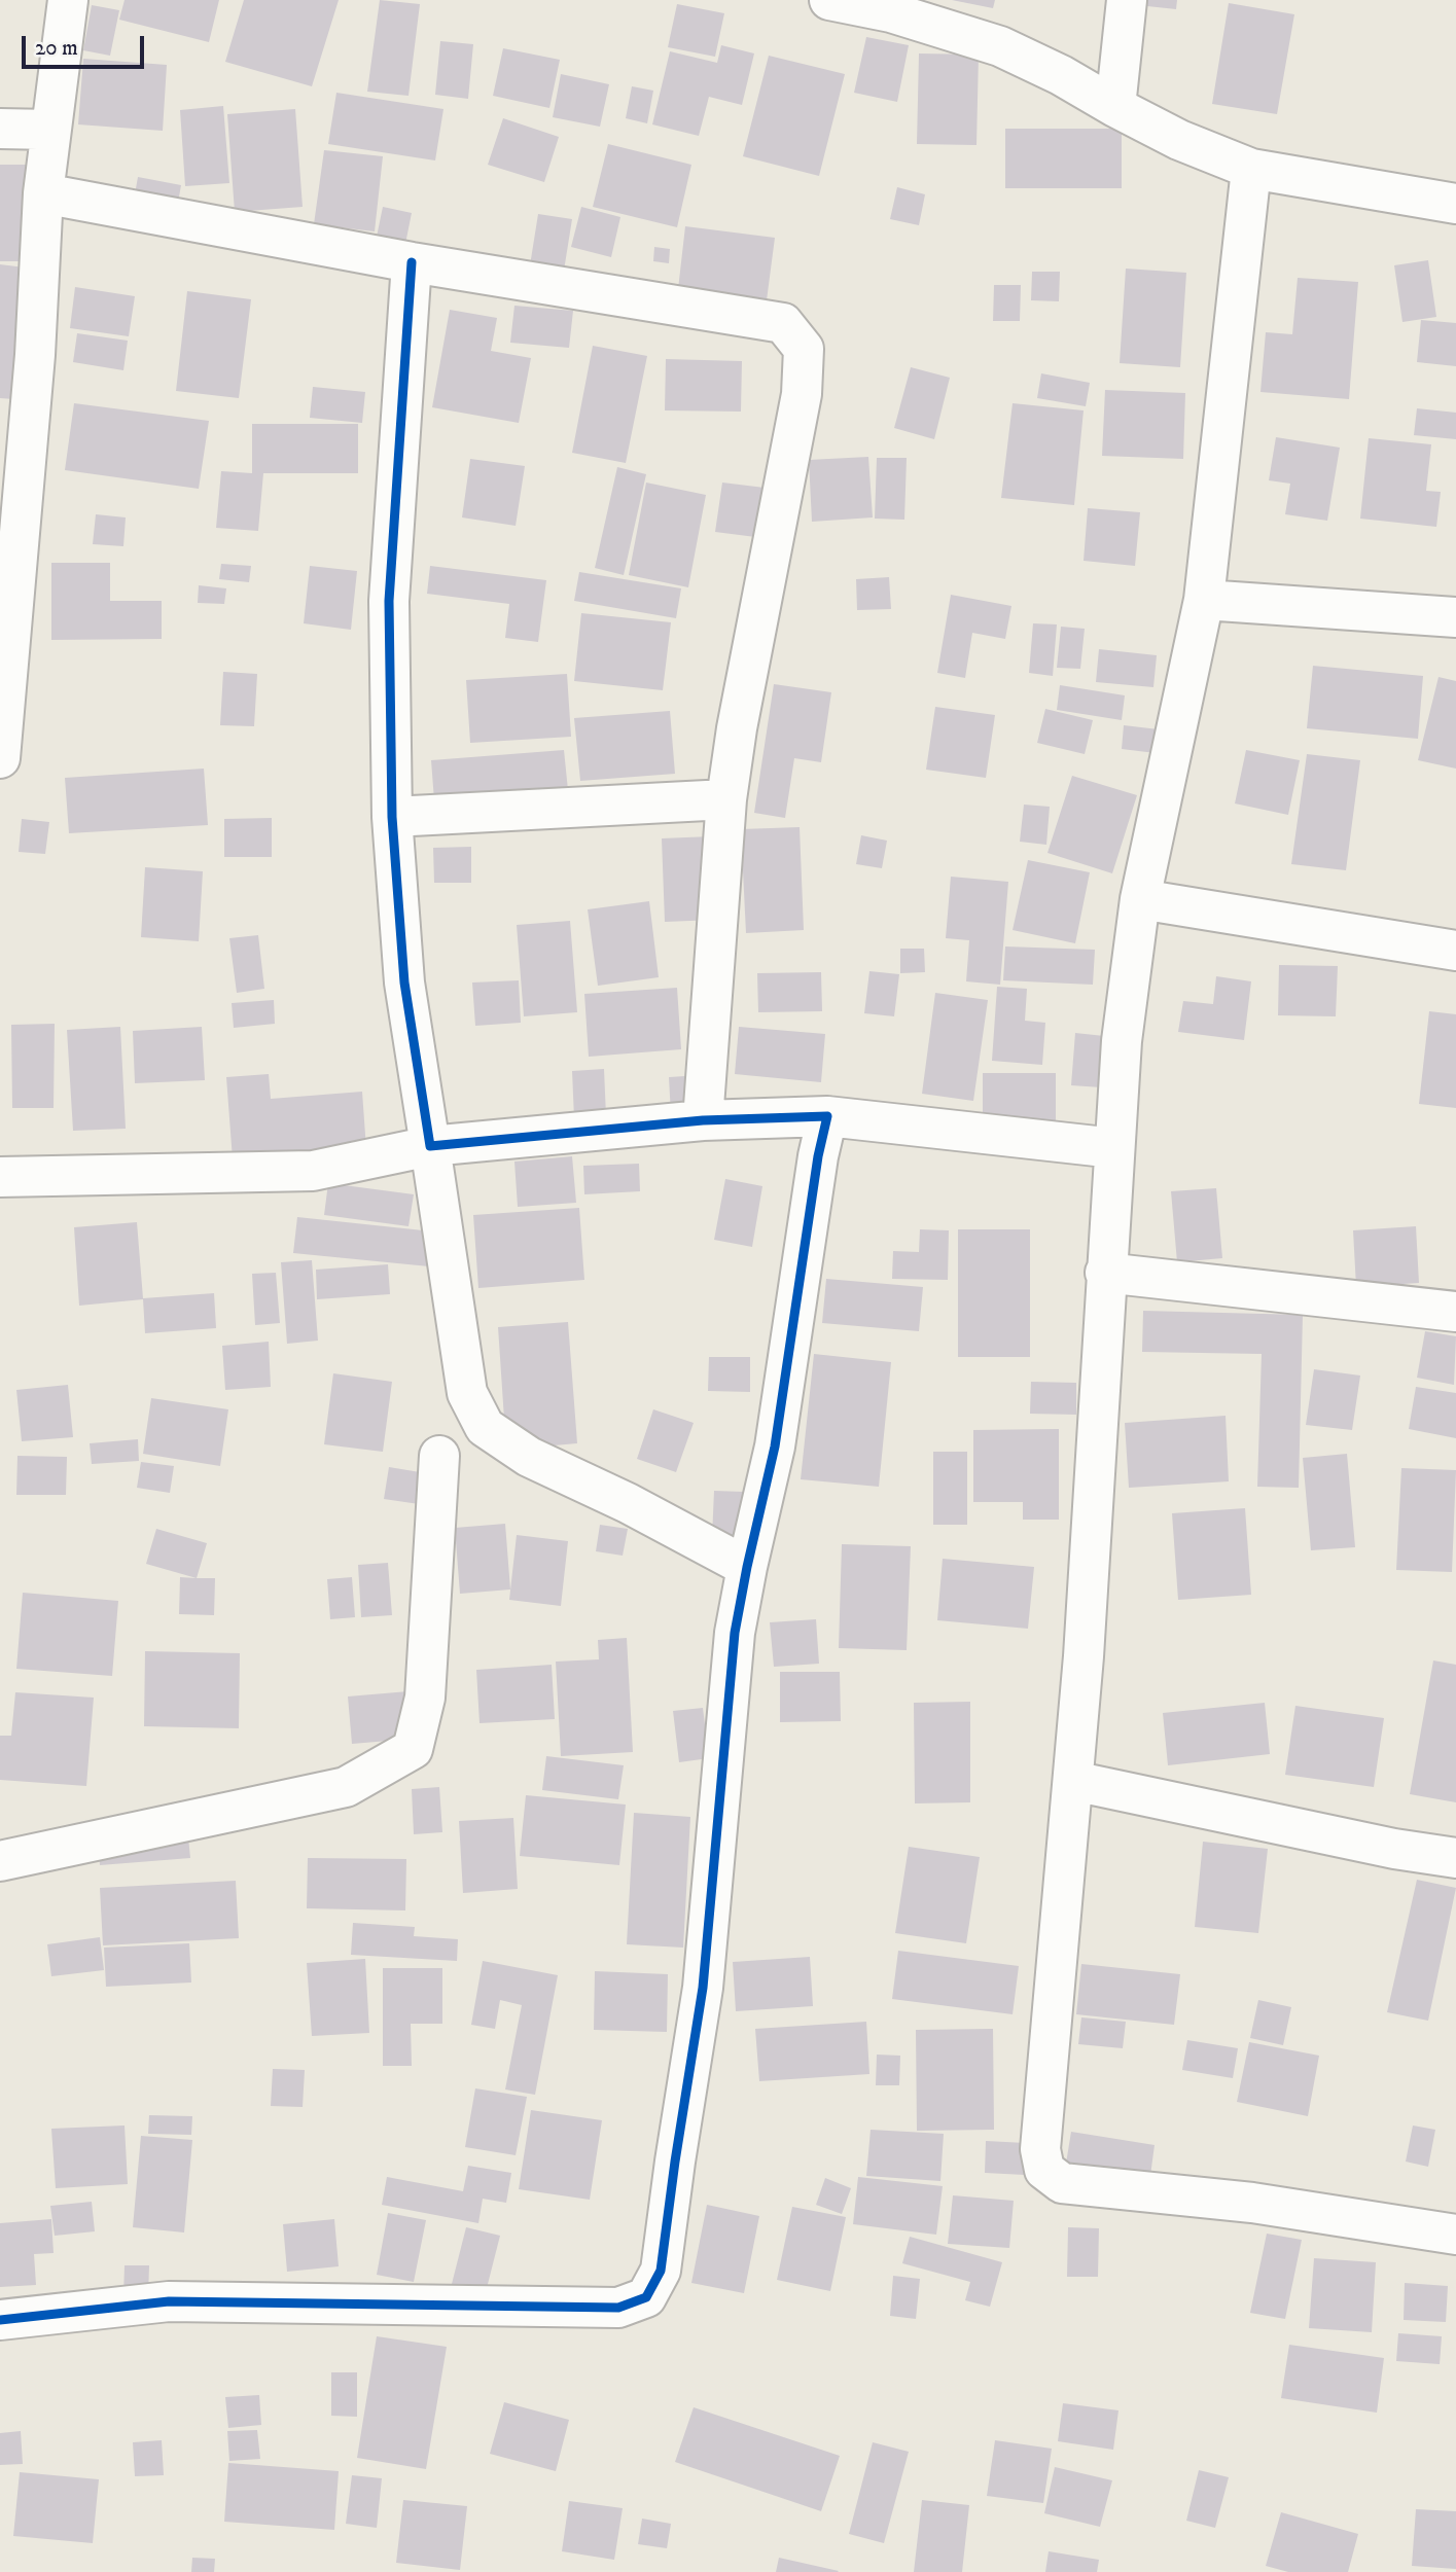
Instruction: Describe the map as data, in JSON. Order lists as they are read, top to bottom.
{
  "scale_bar": "20 m"
}
